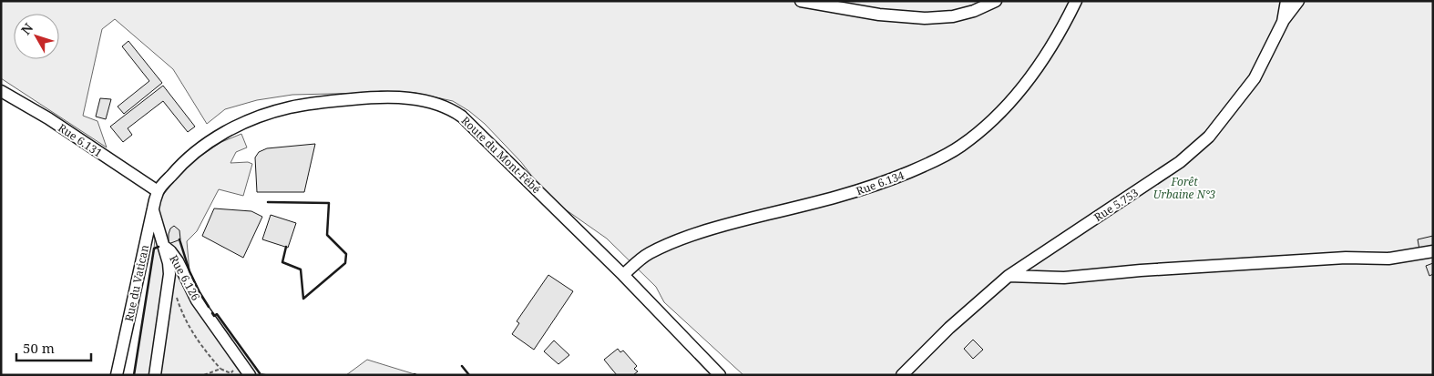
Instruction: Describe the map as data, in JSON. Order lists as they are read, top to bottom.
{
  "streets": {
    "street": [
      "Rue 6.131",
      "Route du Mont-Fébé",
      "Rue 6.134",
      "Rue 5.753",
      "Rue 6.126",
      "Rue du Vatican"
    ]
  },
  "crossings": [
    ["Rue 6.131", "Route du Mont-Fébé"],
    ["Rue 6.131", "Rue du Vatican"],
    ["Route du Mont-Fébé", "Rue 6.134"],
    ["Route du Mont-Fébé", "Rue du Vatican"]
  ],
  "parks": ["Forêt Urbaine N°3"],
  "scale_bar": "50 m",
  "north": "top left"
}
